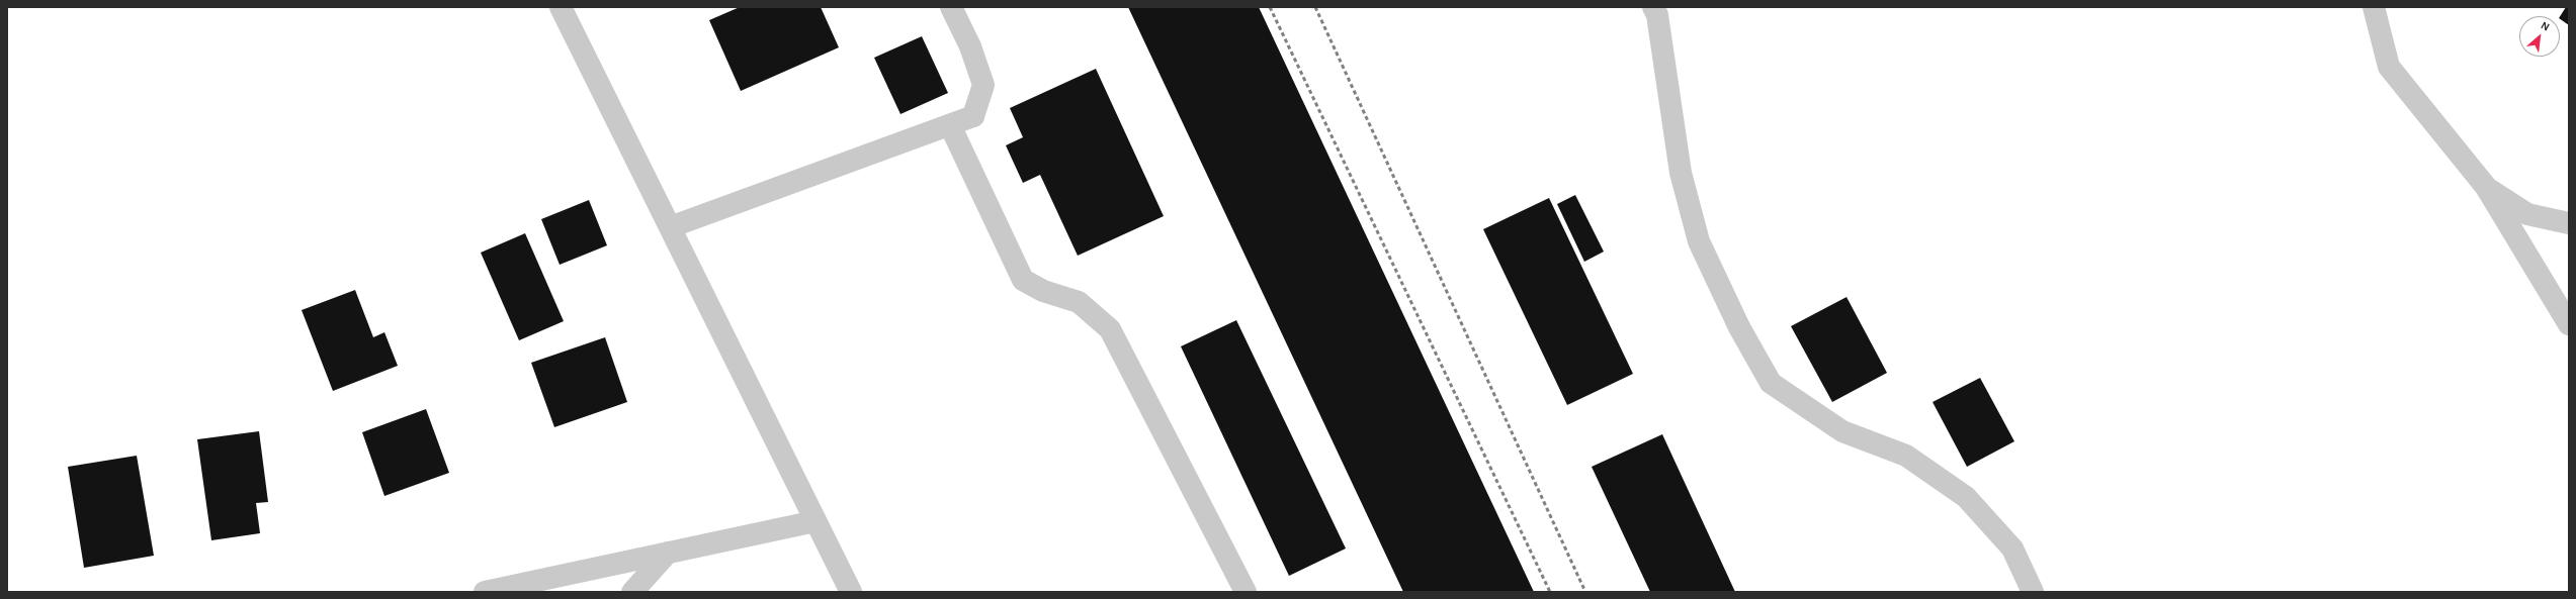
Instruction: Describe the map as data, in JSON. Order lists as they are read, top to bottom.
{
  "north": "top right"
}
